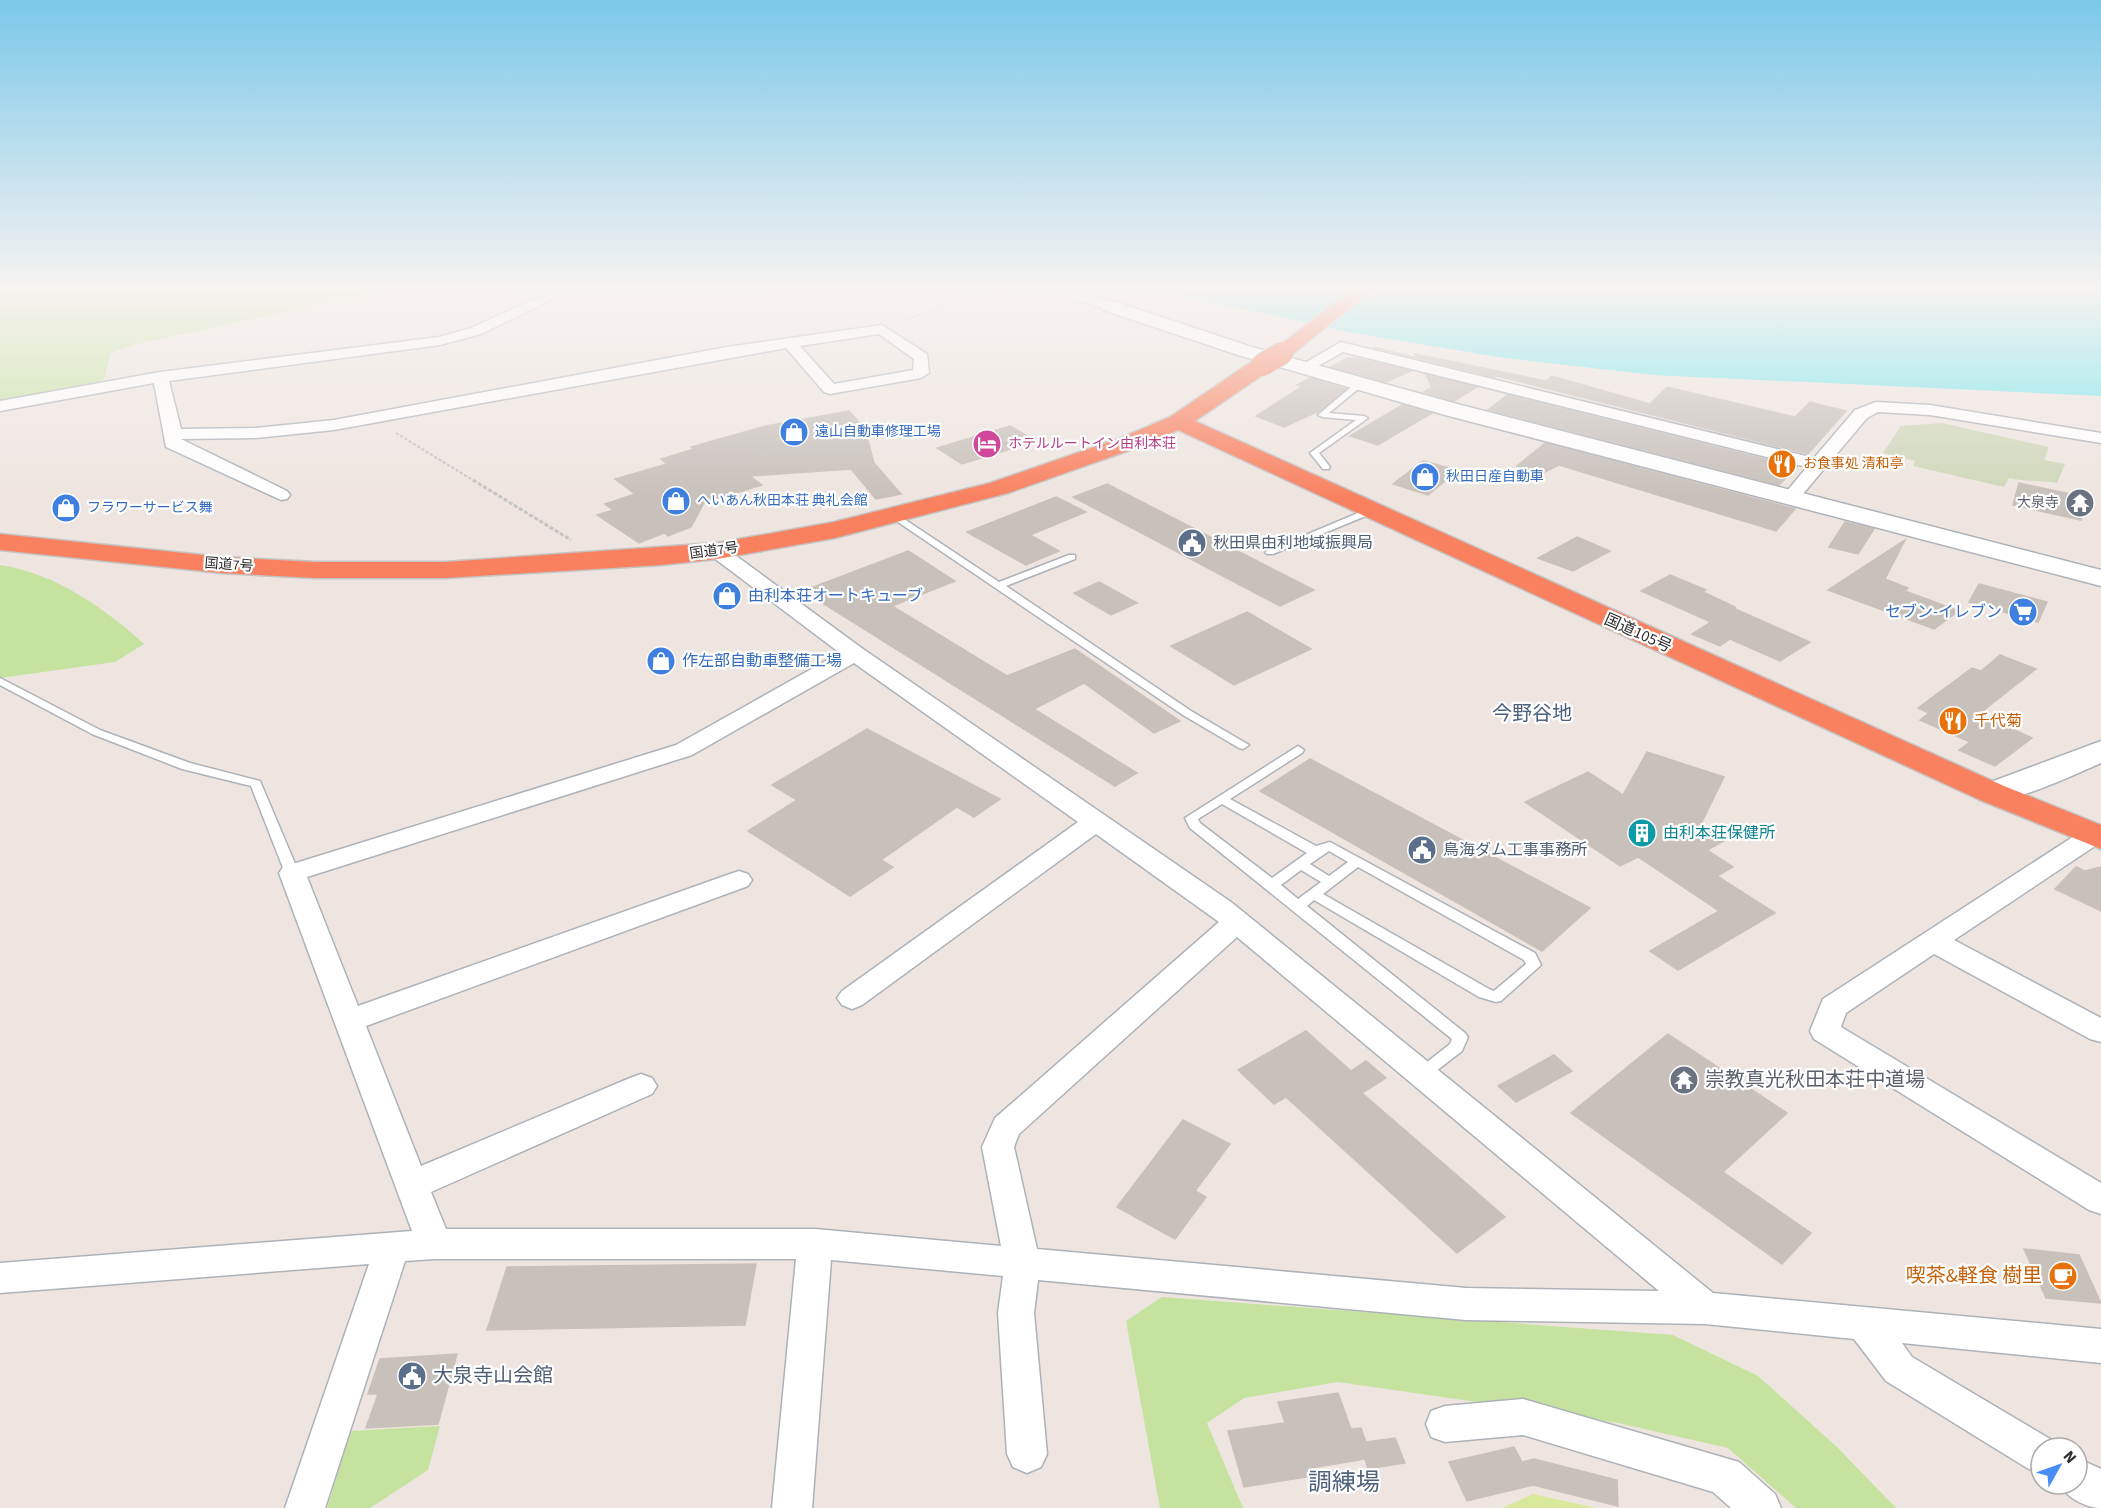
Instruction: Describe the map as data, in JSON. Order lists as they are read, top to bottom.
{
  "streets": {
    "highway": ["国道7号", "国道105号"]
  },
  "crossings": [
    ["国道7号", "国道105号"]
  ],
  "districts": ["今野谷地", "調練場"],
  "places": {
    "shop": [
      "遠山自動車修理工場",
      "秋田日産自動車",
      "へいあん秋田本荘 典礼会館",
      "フラワーサービス舞",
      "由利本荘オートキューブ",
      "作左部自動車整備工場"
    ],
    "hotel": ["ホテルルートイン由利本荘"],
    "restaurant": ["お食事処 清和亭", "千代菊"],
    "temple": ["大泉寺", "崇教真光秋田本荘中道場"],
    "public building": ["秋田県由利地域振興局", "鳥海ダム工事事務所", "大泉寺山会館"],
    "supermarket": ["セブン-イレブン"],
    "building": ["由利本荘保健所"],
    "cafe": ["喫茶&軽食 樹里"]
  },
  "north": "top right"
}
